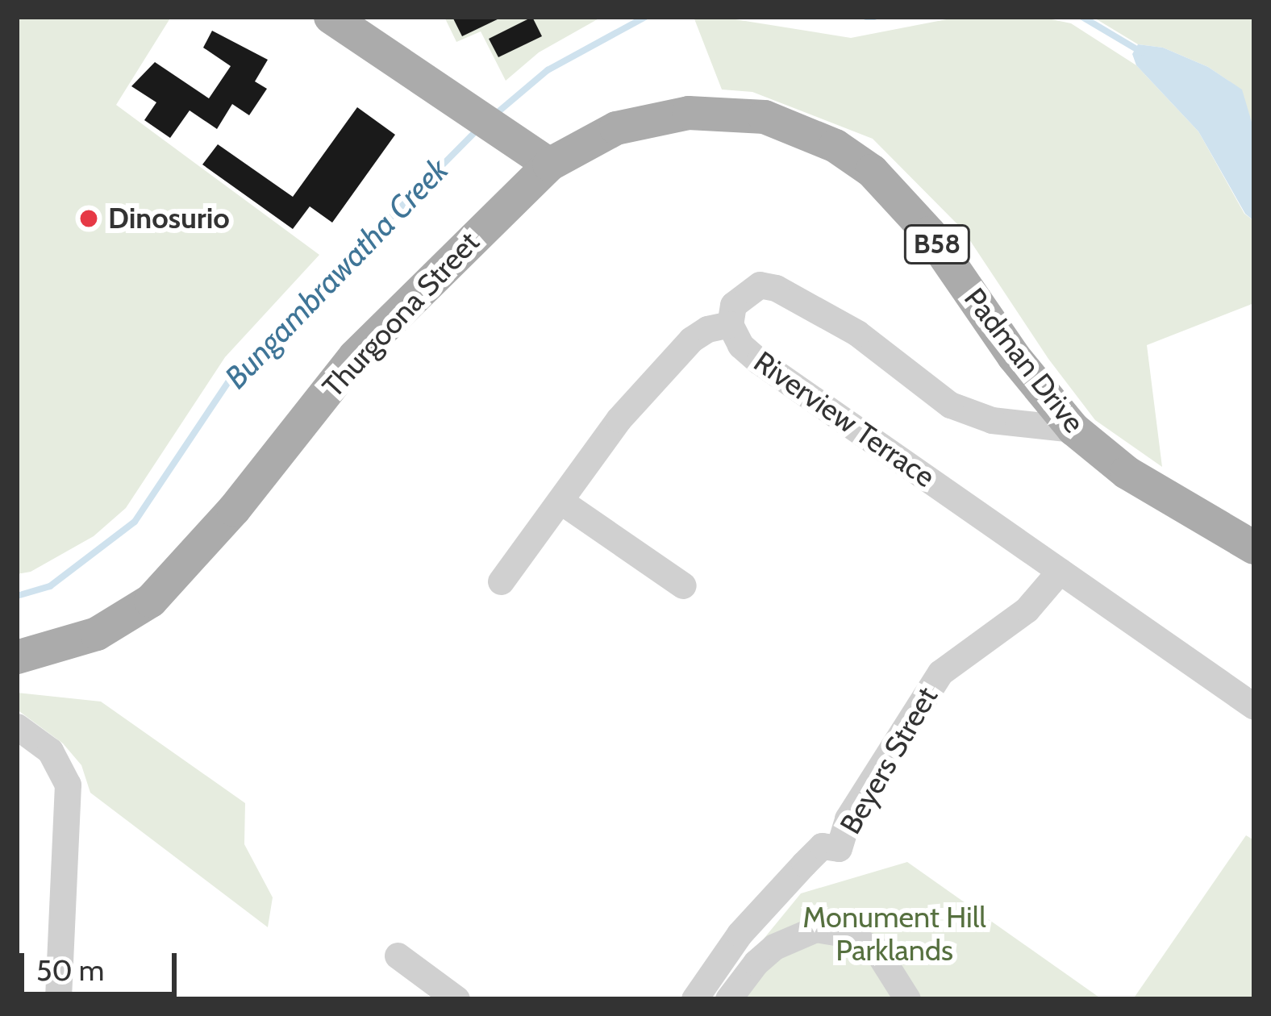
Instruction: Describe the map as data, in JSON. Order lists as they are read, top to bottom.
{
  "streets": {
    "main road": ["B58", "Thurgoona Street", "Padman Drive"],
    "street": ["Riverview Terrace", "Beyers Street"]
  },
  "crossings": [
    ["Thurgoona Street", "Padman Drive"],
    ["Padman Drive", "Riverview Terrace"],
    ["Riverview Terrace", "Beyers Street"]
  ],
  "water": ["Bungambrawatha Creek"],
  "parks": ["Monument Hill Parklands"],
  "places": ["Dinosurio"],
  "scale_bar": "50 m"
}
